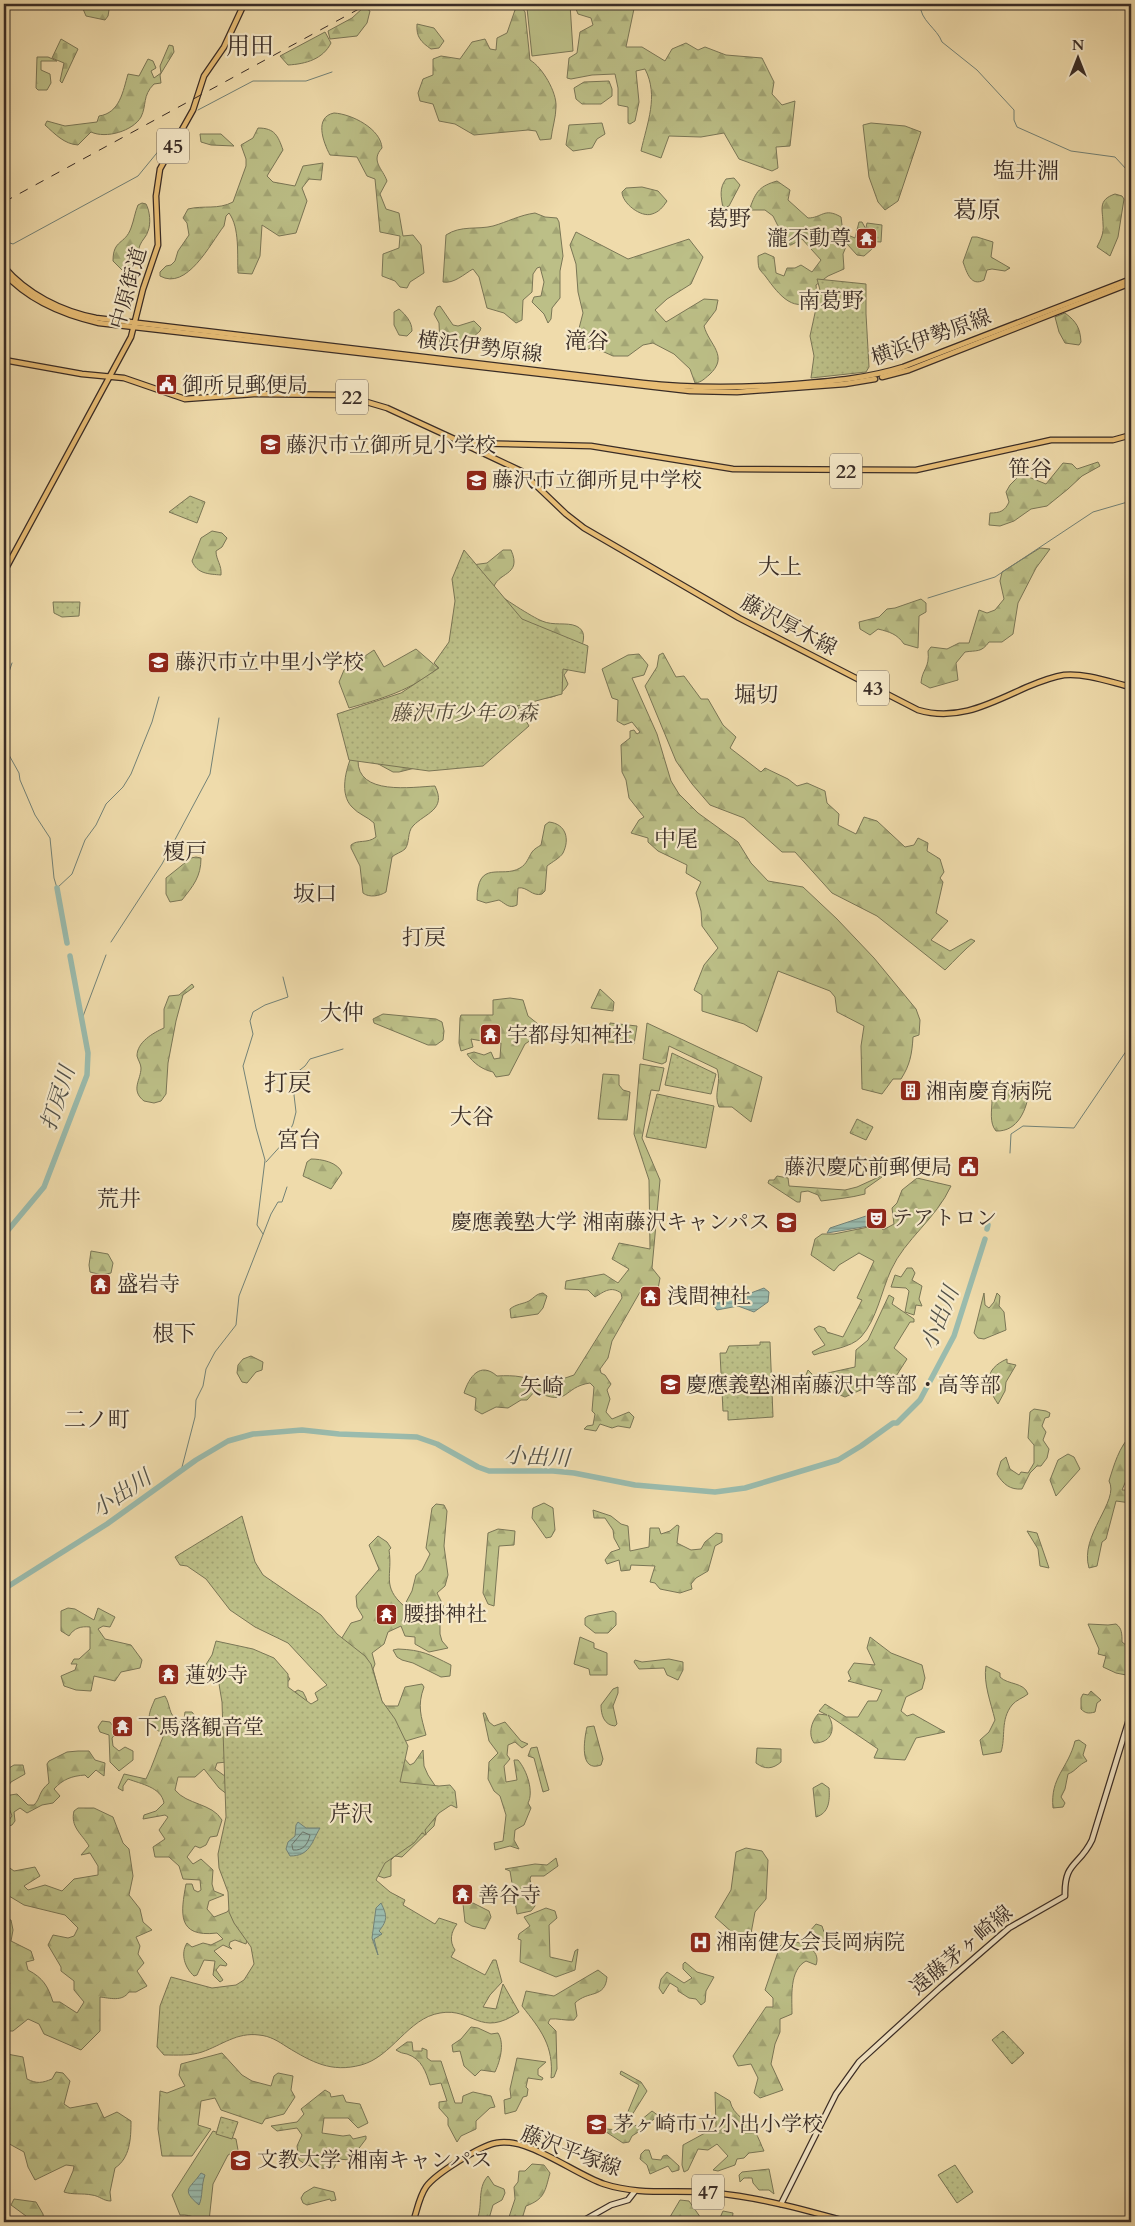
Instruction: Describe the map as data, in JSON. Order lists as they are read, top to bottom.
{
  "streets": {
    "main road": [
      "45",
      "中原街道",
      "横浜伊勢原線",
      "22",
      "藤沢厚木線",
      "43",
      "遠藤茅ヶ崎線",
      "藤沢平塚線",
      "47"
    ]
  },
  "crossings": [
    ["中原街道", "横浜伊勢原線"],
    ["中原街道", "22"],
    ["22", "藤沢厚木線"],
    ["遠藤茅ヶ崎線", "47"],
    ["藤沢平塚線", "47"]
  ],
  "districts": [
    "用田",
    "塩井淵",
    "葛原",
    "葛野",
    "南葛野",
    "滝谷",
    "笹谷",
    "大上",
    "堀切",
    "中尾",
    "榎戸",
    "坂口",
    "打戻",
    "大仲",
    "打戻",
    "大谷",
    "宮台",
    "荒井",
    "根下",
    "矢崎",
    "二ノ町",
    "芹沢"
  ],
  "water": ["打戻川", "小出川"],
  "parks": ["藤沢市少年の森"],
  "places": {
    "temple": [
      "瀧不動尊",
      "宇都母知神社",
      "盛岩寺",
      "浅間神社",
      "腰掛神社",
      "蓮妙寺",
      "下馬落観音堂",
      "善谷寺"
    ],
    "public building": ["御所見郵便局", "藤沢慶応前郵便局"],
    "school or university": [
      "藤沢市立御所見小学校",
      "藤沢市立御所見中学校",
      "藤沢市立中里小学校",
      "慶應義塾大学 湘南藤沢キャンパス",
      "慶應義塾湘南藤沢中等部・高等部",
      "茅ヶ崎市立小出小学校",
      "文教大学 湘南キャンパス"
    ],
    "building": ["湘南慶育病院"],
    "theatre": ["テアトロン"],
    "hospital": ["湘南健友会長岡病院"]
  },
  "north": "top"
}
